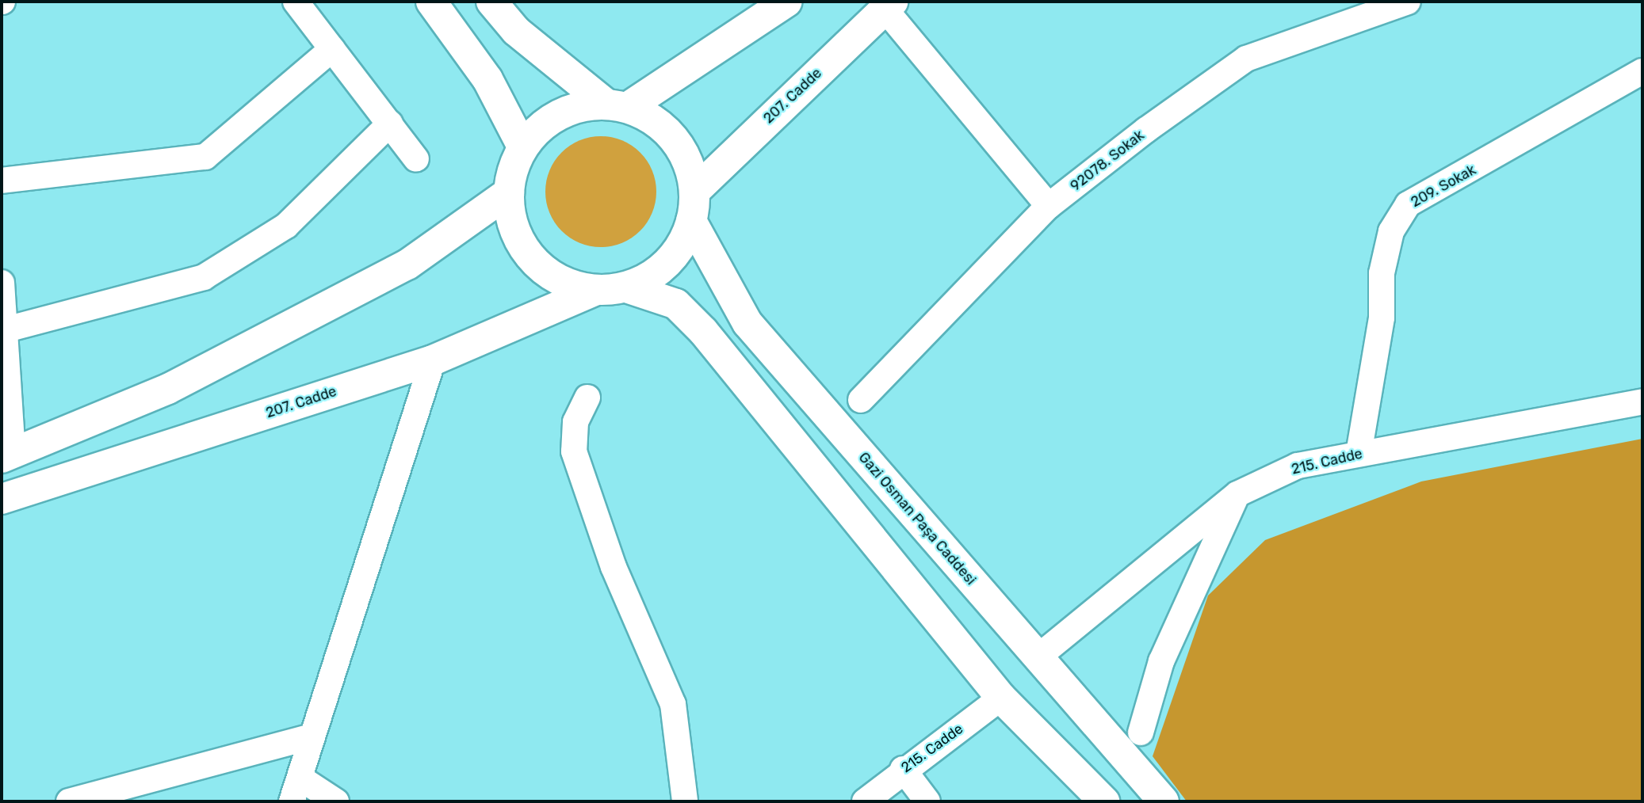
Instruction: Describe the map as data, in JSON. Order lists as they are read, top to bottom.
{
  "streets": {
    "main road": ["207. Cadde", "Gazi Osman Paşa Caddesi"],
    "street": ["92078. Sokak", "209. Sokak", "215. Cadde"]
  },
  "crossings": [
    ["207. Cadde", "Gazi Osman Paşa Caddesi"],
    ["209. Sokak", "215. Cadde"],
    ["215. Cadde", "Gazi Osman Paşa Caddesi"]
  ]
}
